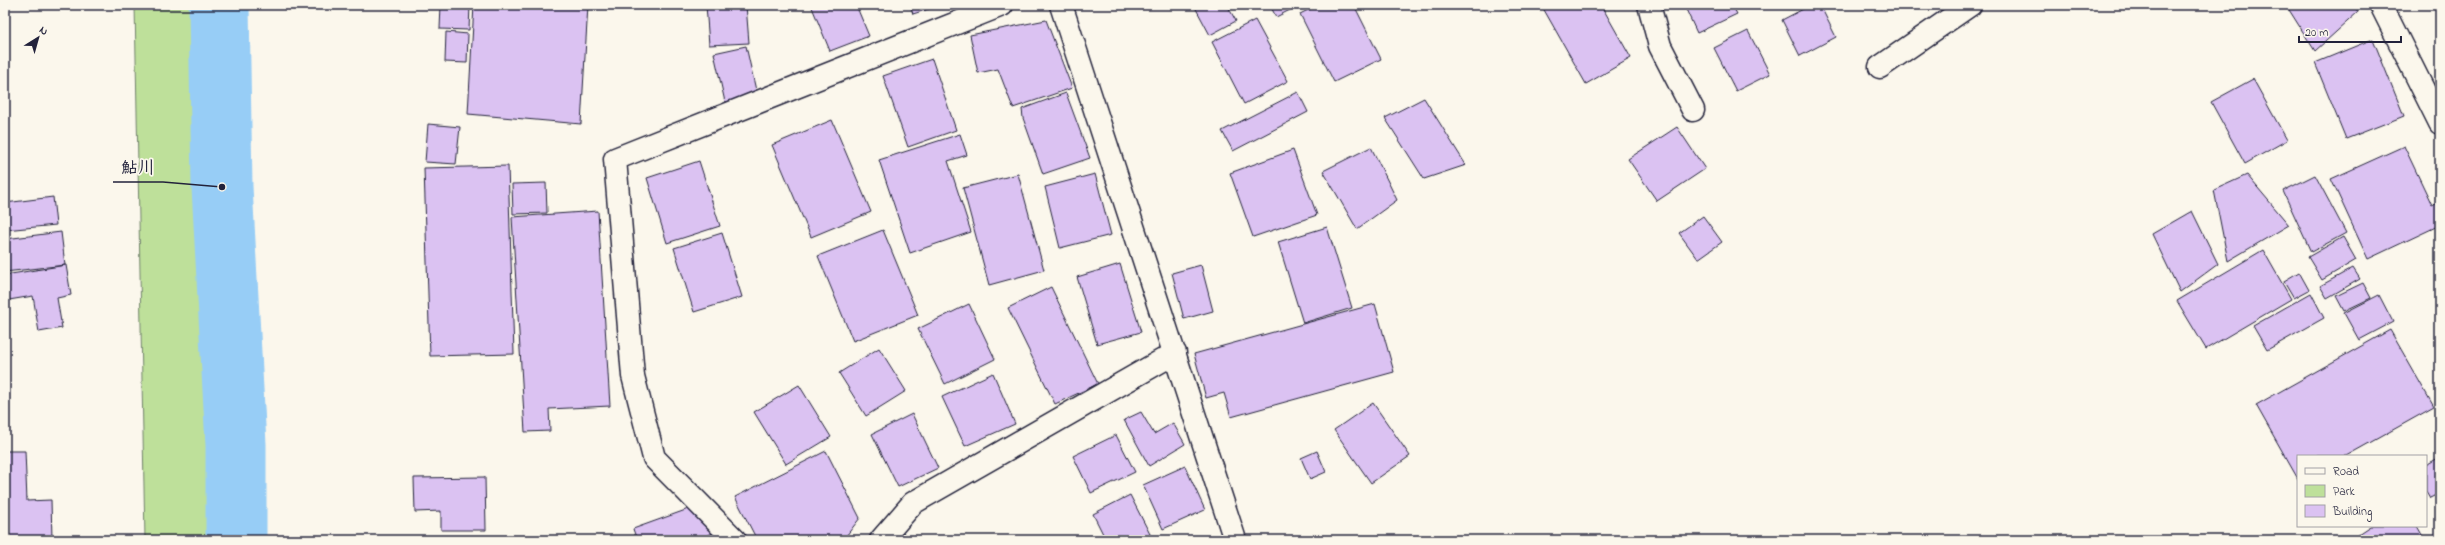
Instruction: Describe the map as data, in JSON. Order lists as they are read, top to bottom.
{
  "places": ["鮎川"],
  "legend": ["Road", "Park", "Building"],
  "scale_bar": "20 m",
  "north": "top right"
}
